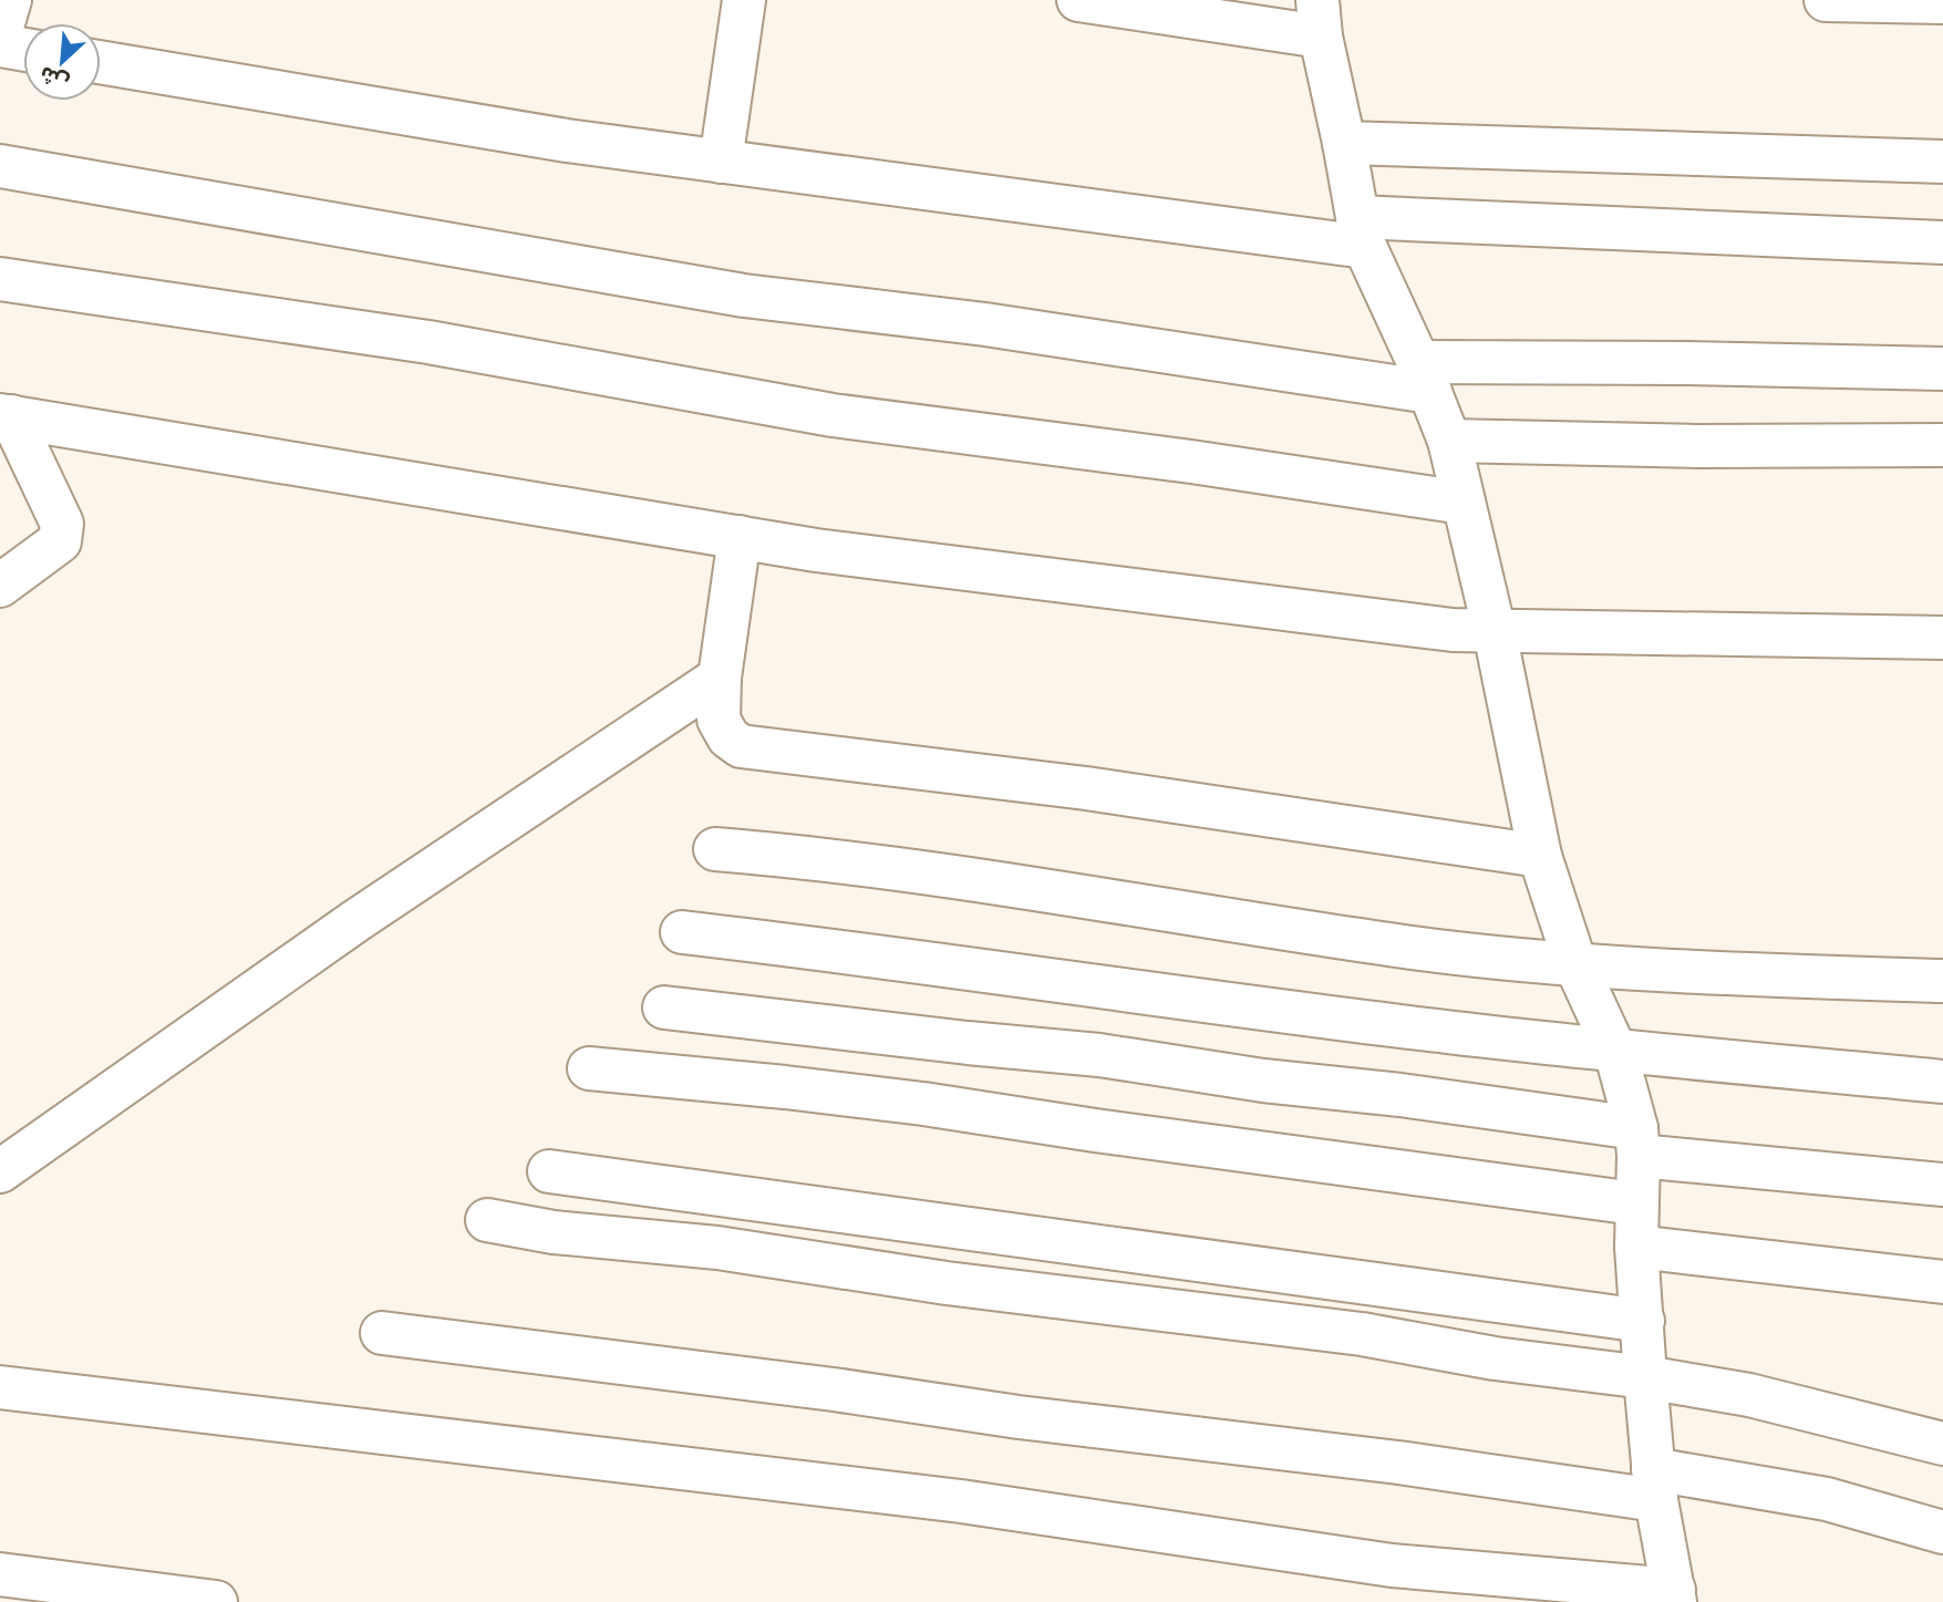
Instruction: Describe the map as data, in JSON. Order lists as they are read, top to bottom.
{
  "north": "bottom left"
}
